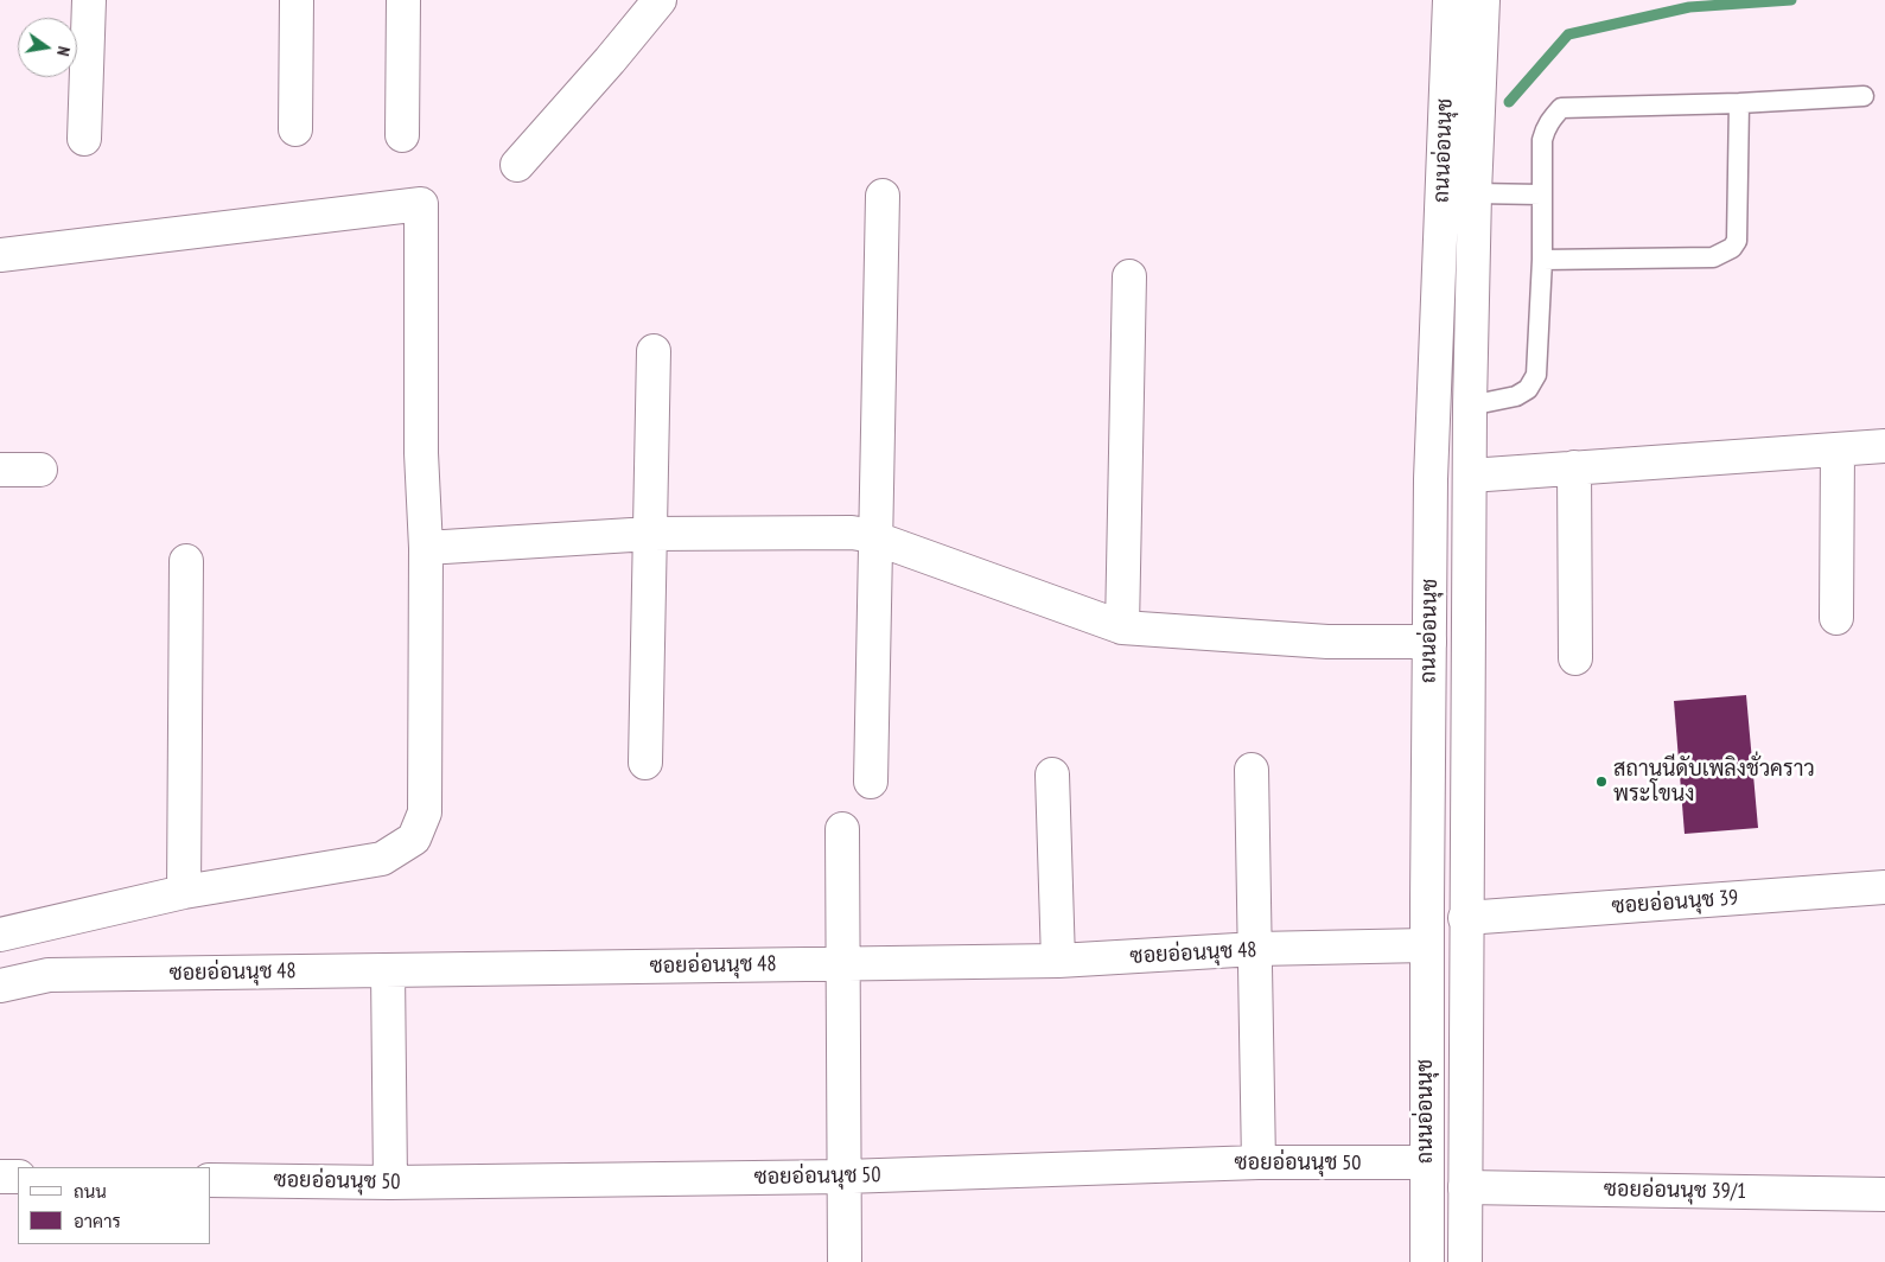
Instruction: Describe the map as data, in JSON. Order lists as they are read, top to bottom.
{
  "streets": {
    "street": [
      "ถนนอ่อนนุช",
      "ซอยอ่อนนุช 39",
      "ซอยอ่อนนุช 48",
      "ซอยอ่อนนุช 50",
      "ซอยอ่อนนุช 39/1"
    ]
  },
  "crossings": [
    ["ถนนอ่อนนุช", "ซอยอ่อนนุช 39"],
    ["ถนนอ่อนนุช", "ซอยอ่อนนุช 48"],
    ["ถนนอ่อนนุช", "ซอยอ่อนนุช 50"],
    ["ถนนอ่อนนุช", "ซอยอ่อนนุช 39/1"],
    ["ซอยอ่อนนุช 39", "ซอยอ่อนนุช 48"]
  ],
  "places": ["สถานนีดับเพลิงชั่วคราว พระโขนง"],
  "legend": ["ถนน", "อาคาร"],
  "north": "right"
}
